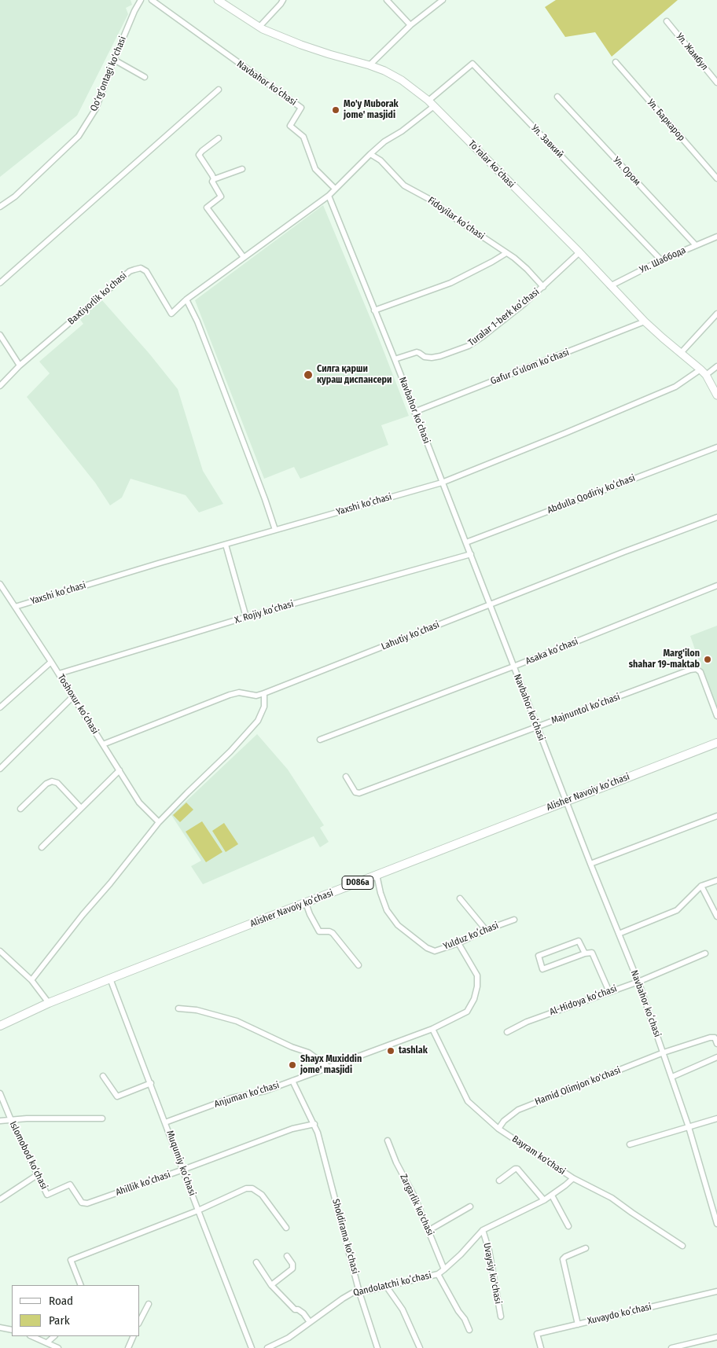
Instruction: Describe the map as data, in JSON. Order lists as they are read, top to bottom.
{
  "streets": {
    "main road": ["Toʻralar koʻchasi", "Alisher Navoiy koʻchasi", "D086a"],
    "street": [
      "Ул. Жамбул",
      "Qo‘rg‘ontagi ko‘chasi",
      "Navbahor koʻchasi",
      "Ул. Баркарор",
      "Ул. Завкий",
      "Ул. Ором",
      "Fidoyilar koʻchasi",
      "Ул. Шаббода",
      "Baxtiyorlik koʻchasi",
      "Turalar 1-berk koʻchasi",
      "Gafur Gʻulom koʻchasi",
      "Abdulla Qodiriy koʻchasi",
      "Yaxshi koʻchasi",
      "X. Rojiy koʻchasi",
      "Lahutiy koʻchasi",
      "Asaka koʻchasi",
      "Toshoxur koʻchasi",
      "Majnuntol koʻchasi",
      "Yulduz koʻchasi",
      "Al-Hidoya koʻchasi",
      "Hamid Olimjon ko'chasi",
      "Anjuman koʻchasi",
      "Islomobod ko‘chasi",
      "Bayram ko'chasi",
      "Muqumiy koʻchasi",
      "Ahillik koʻchasi",
      "Zargarlik ko'chasi",
      "Sholdirama ko‘chasi",
      "Uvaysiy ko'chasi",
      "Qandolatchi koʻchasi",
      "Xuvaydo koʻchasi"
    ]
  },
  "crossings": [
    ["Navbahor koʻchasi", "Baxtiyorlik koʻchasi"],
    ["Navbahor koʻchasi", "Turalar 1-berk koʻchasi"],
    ["Navbahor koʻchasi", "Gafur Gʻulom koʻchasi"],
    ["Navbahor koʻchasi", "Abdulla Qodiriy koʻchasi"],
    ["Navbahor koʻchasi", "Yaxshi koʻchasi"],
    ["Navbahor koʻchasi", "X. Rojiy koʻchasi"],
    ["Navbahor koʻchasi", "Lahutiy koʻchasi"],
    ["Navbahor koʻchasi", "Asaka koʻchasi"],
    ["Navbahor koʻchasi", "Majnuntol koʻchasi"],
    ["Navbahor koʻchasi", "Alisher Navoiy koʻchasi"],
    ["Navbahor koʻchasi", "Al-Hidoya koʻchasi"],
    ["Navbahor koʻchasi", "Hamid Olimjon ko'chasi"],
    ["Ул. Завкий", "Toʻralar koʻchasi"],
    ["Ул. Завкий", "Ул. Шаббода"],
    ["Toʻralar koʻchasi", "Ул. Шаббода"],
    ["Toʻralar koʻchasi", "Turalar 1-berk koʻchasi"],
    ["Toʻralar koʻchasi", "Gafur Gʻulom koʻchasi"],
    ["Toʻralar koʻchasi", "Yaxshi koʻchasi"],
    ["Ул. Ором", "Ул. Шаббода"],
    ["Fidoyilar koʻchasi", "Turalar 1-berk koʻchasi"],
    ["Yaxshi koʻchasi", "Toshoxur koʻchasi"],
    ["X. Rojiy koʻchasi", "Toshoxur koʻchasi"],
    ["Lahutiy koʻchasi", "Toshoxur koʻchasi"],
    ["Alisher Navoiy koʻchasi", "Yulduz koʻchasi"],
    ["Alisher Navoiy koʻchasi", "Muqumiy koʻchasi"],
    ["Yulduz koʻchasi", "Anjuman koʻchasi"],
    ["Hamid Olimjon ko'chasi", "Bayram ko'chasi"],
    ["Anjuman koʻchasi", "Bayram ko'chasi"],
    ["Anjuman koʻchasi", "Muqumiy koʻchasi"],
    ["Anjuman koʻchasi", "Sholdirama ko‘chasi"],
    ["Islomobod ko‘chasi", "Ahillik koʻchasi"],
    ["Bayram ko'chasi", "Qandolatchi koʻchasi"],
    ["Muqumiy koʻchasi", "Ahillik koʻchasi"],
    ["Ahillik koʻchasi", "Sholdirama ko‘chasi"],
    ["Zargarlik ko'chasi", "Qandolatchi koʻchasi"],
    ["Sholdirama ko‘chasi", "Qandolatchi koʻchasi"],
    ["Uvaysiy ko'chasi", "Qandolatchi koʻchasi"]
  ],
  "places": [
    "Mo'y Muborak jome' masjidi",
    "Силга қарши кураш диспансери",
    "Marg'ilon shahar 19-maktab",
    "tashlak",
    "Shayx Muxiddin jome' masjidi"
  ],
  "legend": ["Road", "Park"]
}
